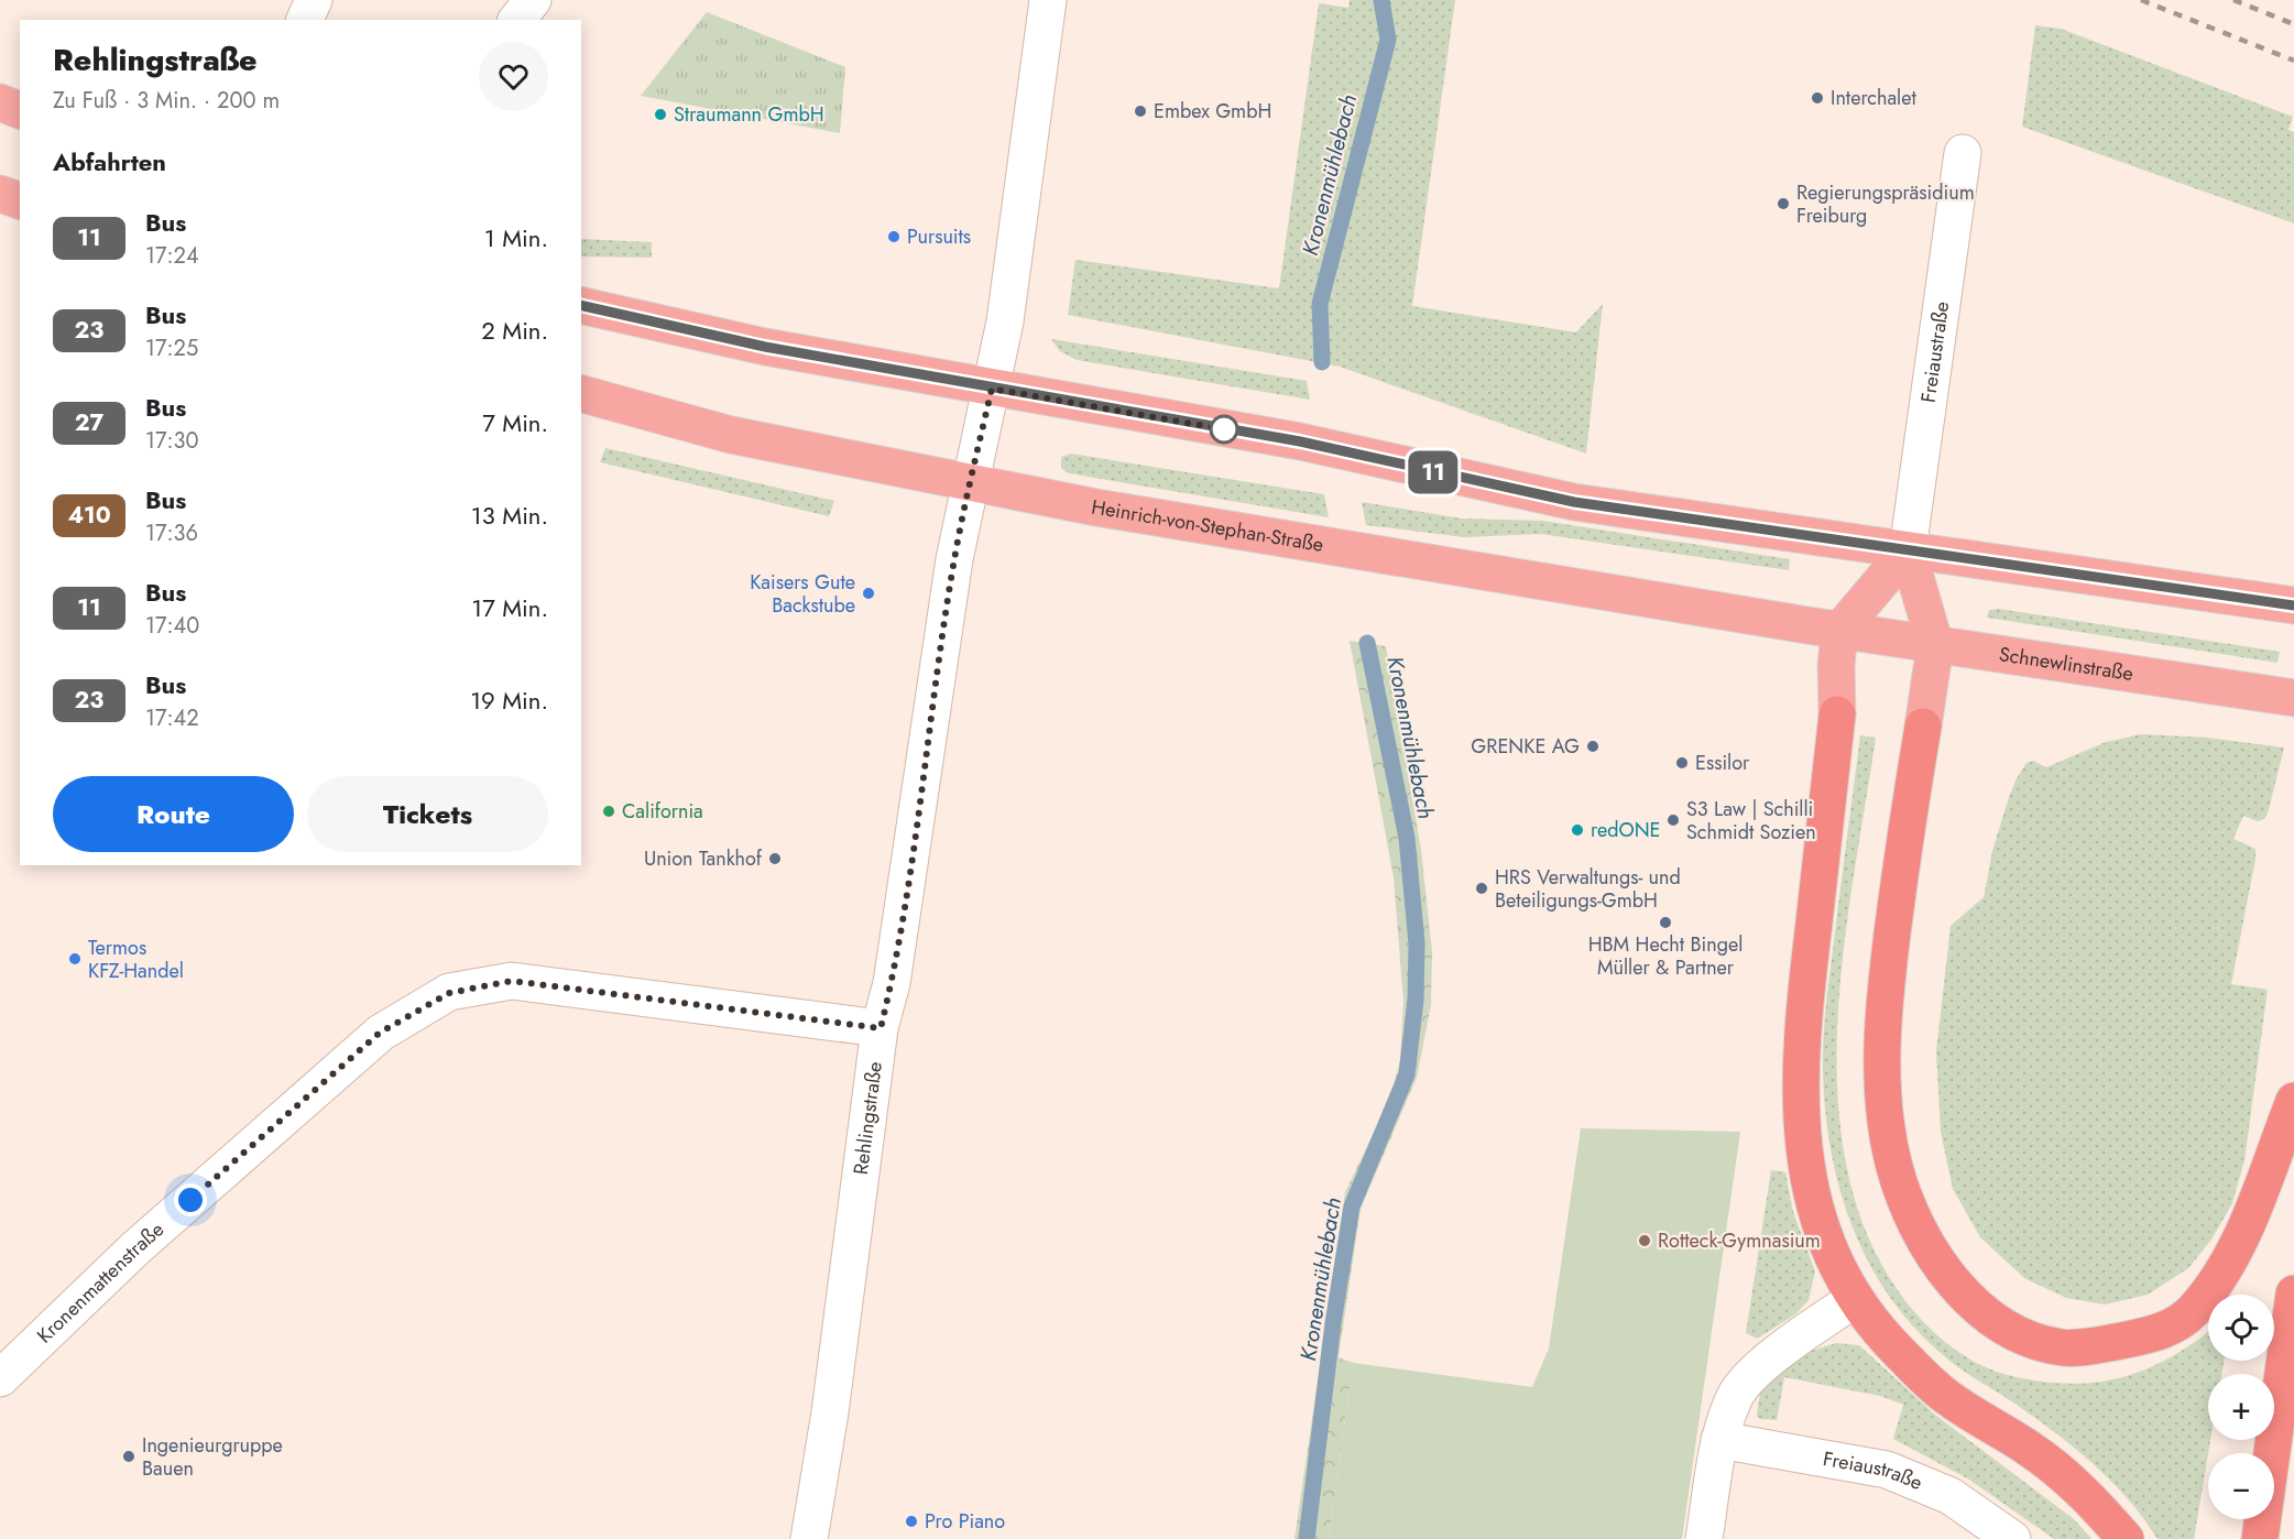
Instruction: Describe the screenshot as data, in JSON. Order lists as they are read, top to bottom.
{
  "streets": {
    "main road": ["Heinrich-von-Stephan-Straße", "Schnewlinstraße"],
    "street": ["Freiaustraße", "Rehlingstraße", "Kronenmattenstraße"]
  },
  "crossings": [
    ["Heinrich-von-Stephan-Straße", "Schnewlinstraße"],
    ["Heinrich-von-Stephan-Straße", "Rehlingstraße"],
    ["Rehlingstraße", "Kronenmattenstraße"]
  ],
  "water": ["Kronenmühlebach"],
  "places": [
    "Interchalet",
    "Embex GmbH",
    "Straumann GmbH",
    "Regierungspräsidium Freiburg",
    "Pursuits",
    "Kaisers Gute Backstube",
    "GRENKE AG",
    "Essilor",
    "California",
    "S3 Law | Schilli Schmidt Sozien",
    "redONE",
    "Union Tankhof",
    "HRS Verwaltungs- und Beteiligungs-GmbH",
    "HBM Hecht Bingel Müller & Partner",
    "Termos KFZ-Handel",
    "Rotteck-Gymnasium",
    "Ingenieurgruppe Bauen",
    "Pro Piano"
  ],
  "lines": ["bus line 11"],
  "page": {
    "on_map": "11",
    "heading": [
      ["Rehlingstraße", "Zu Fuß · 3 Min. · 200 m"],
      "Abfahrten"
    ],
    "list": [
      {
        "mark": "11",
        "name": "Bus",
        "note": "17:24",
        "value": "1 Min."
      },
      {
        "mark": "23",
        "name": "Bus",
        "note": "17:25",
        "value": "2 Min."
      },
      {
        "mark": "27",
        "name": "Bus",
        "note": "17:30",
        "value": "7 Min."
      },
      {
        "mark": "410",
        "name": "Bus",
        "note": "17:36",
        "value": "13 Min."
      },
      {
        "mark": "11",
        "name": "Bus",
        "note": "17:40",
        "value": "17 Min."
      },
      {
        "mark": "23",
        "name": "Bus",
        "note": "17:42",
        "value": "19 Min."
      }
    ],
    "buttons": ["Route", "Tickets"],
    "map_buttons": ["+", "−"]
  }
}
